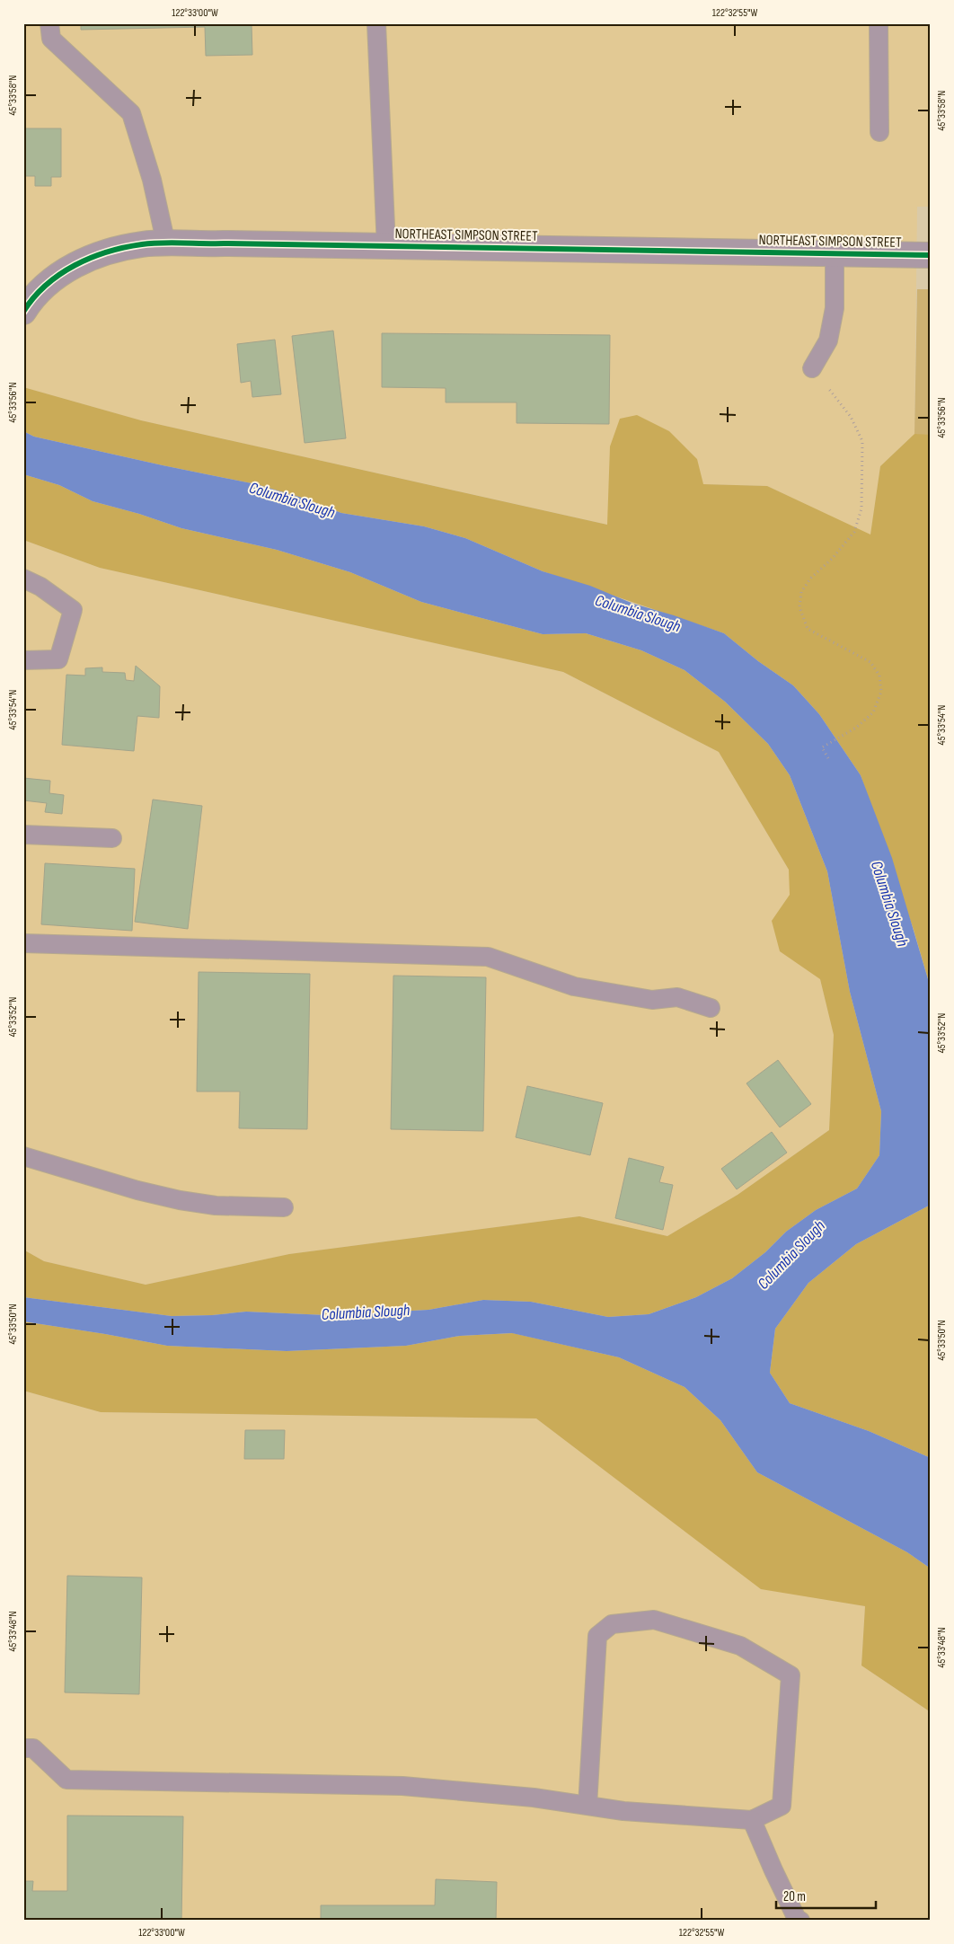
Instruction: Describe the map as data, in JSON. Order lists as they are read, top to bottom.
{
  "streets": {
    "street": ["NORTHEAST SIMPSON STREET"]
  },
  "water": ["Columbia Slough"],
  "scale_bar": "20 m",
  "coordinates": [
    "122°33'00\"W",
    "122°32'55\"W",
    "45°33'58\"N",
    "45°33'56\"N",
    "45°33'54\"N",
    "45°33'52\"N",
    "45°33'50\"N",
    "45°33'48\"N"
  ]
}
